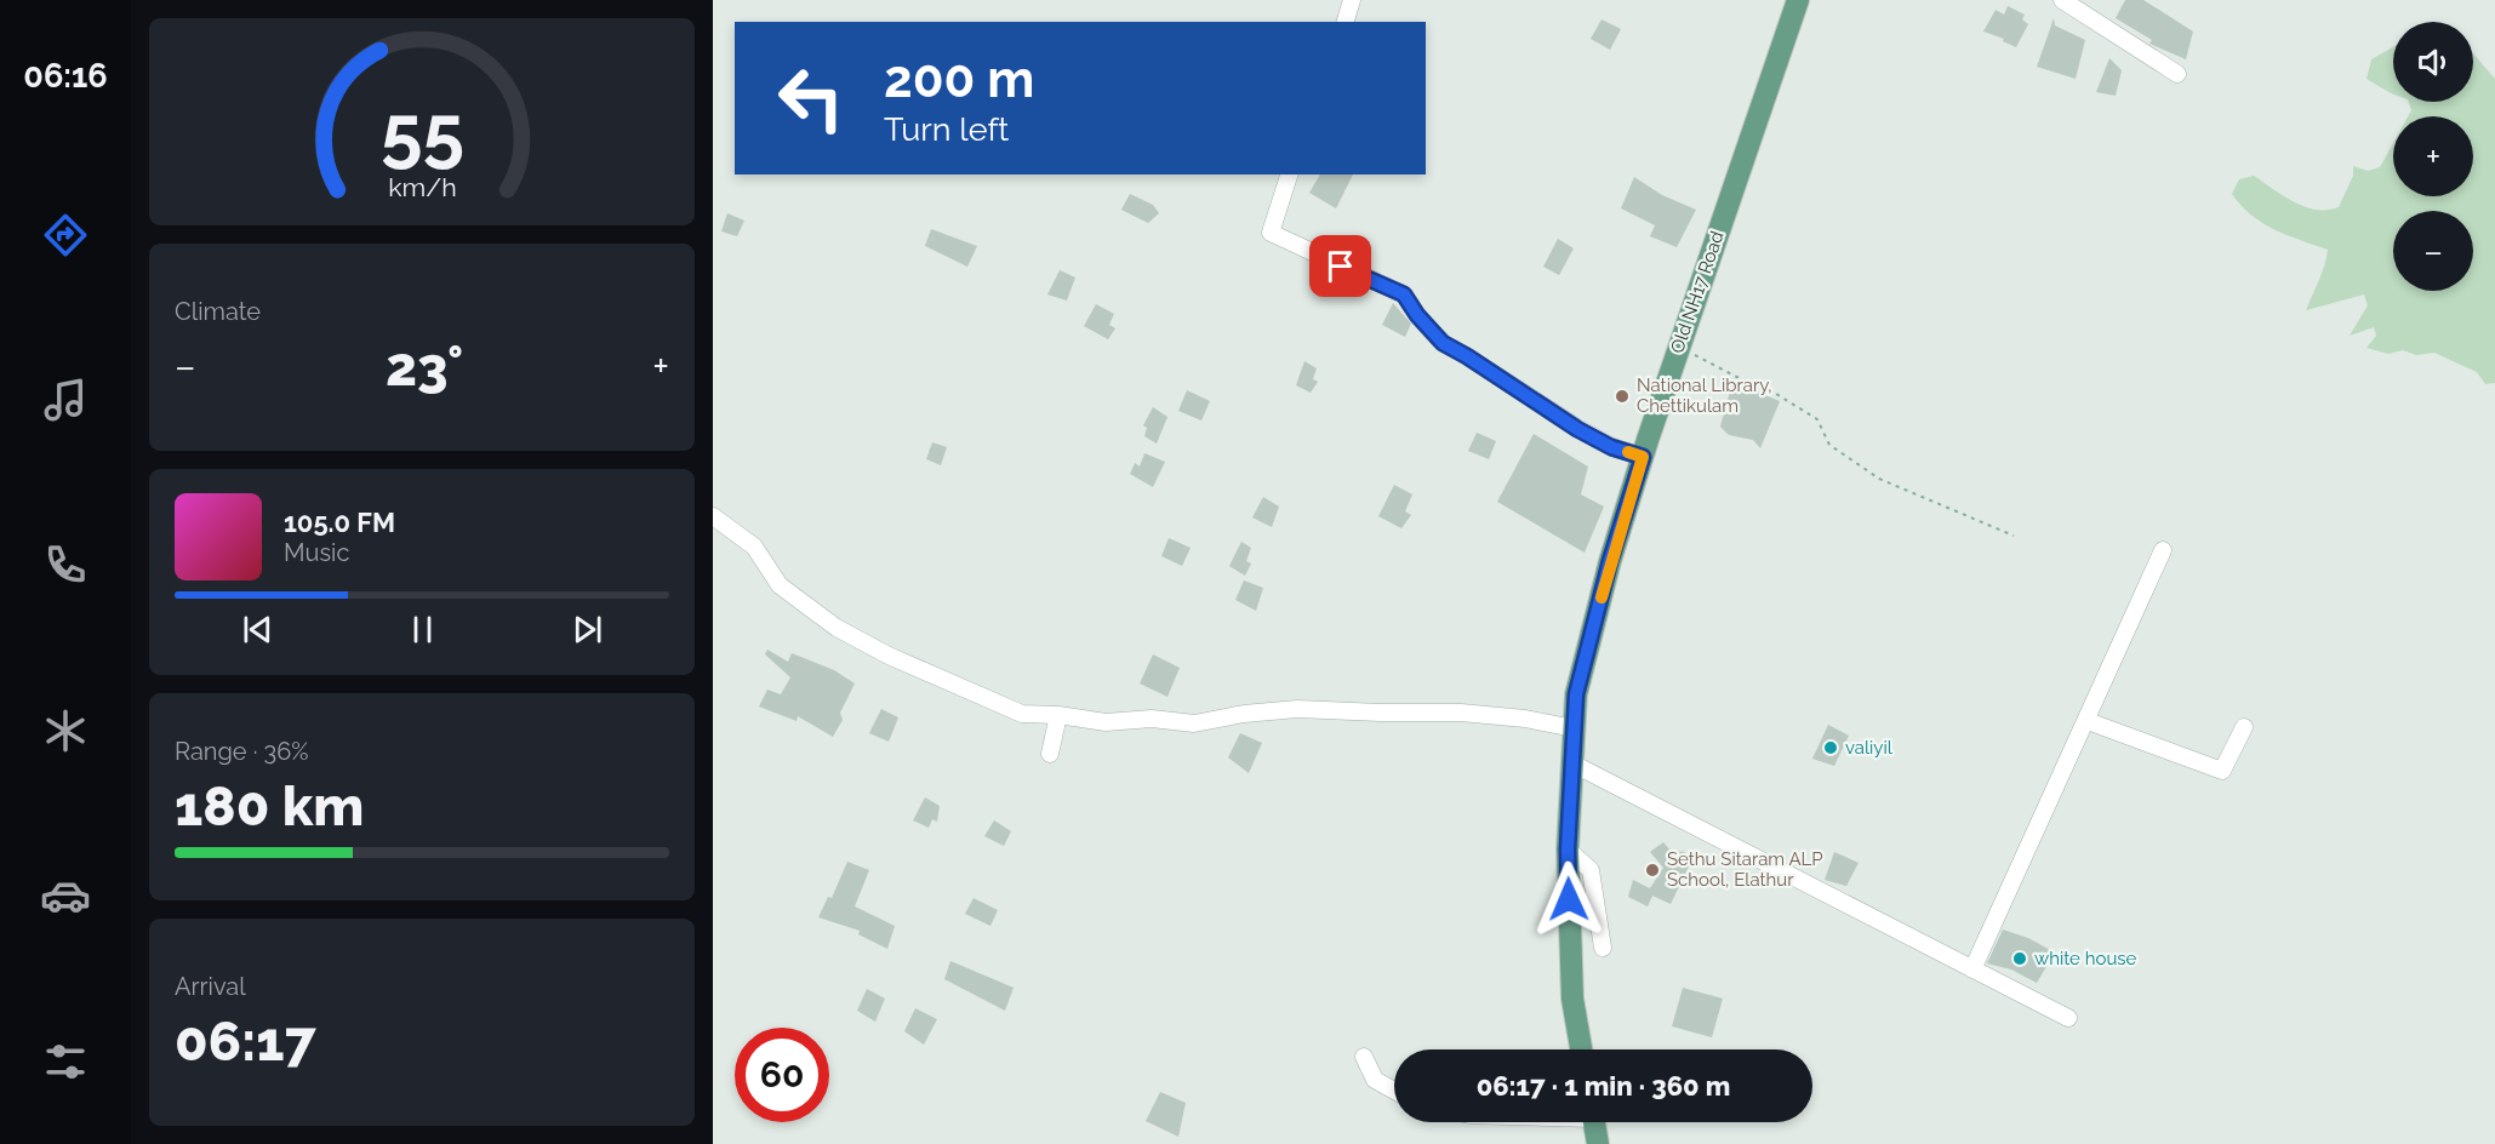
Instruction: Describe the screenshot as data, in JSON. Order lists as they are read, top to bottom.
{
  "streets": {
    "main road": ["Old NH17 Road"]
  },
  "places": [
    "National Library, Chettikulam",
    "valiyil",
    "Sethu Sitaram ALP School, Elathur",
    "white house"
  ],
  "page": {
    "tabs": "06:16",
    "map_buttons": ["+", "−"],
    "turn": ["200 m", "Turn left"],
    "tile": [
      "Climate",
      ["Range · 36%", "180 km"],
      ["Arrival", "06:17"]
    ],
    "heat": ["−", "23°", "+"],
    "song": ["105.0 FM", "Music"],
    "limit": "60",
    "trip": "06:17 · 1 min · 360 m",
    "gauge": ["55", "km/h"]
  }
}
